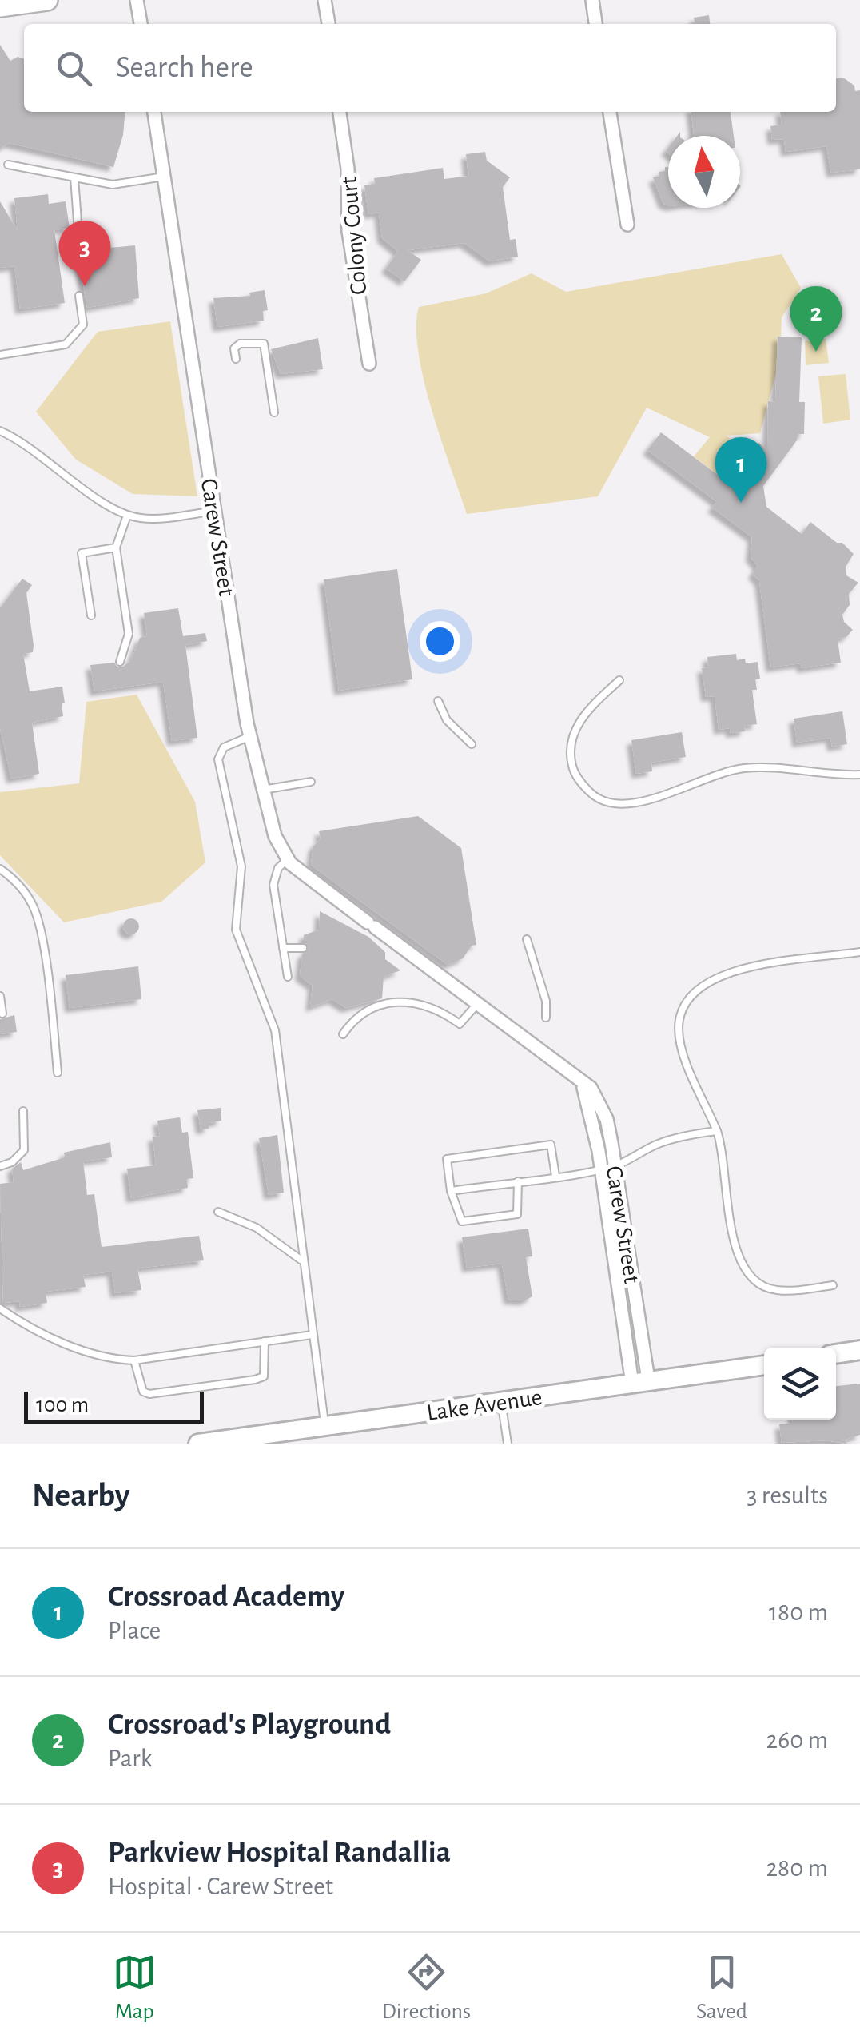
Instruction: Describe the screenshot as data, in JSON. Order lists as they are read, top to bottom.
{
  "streets": {
    "main road": ["Lake Avenue"],
    "street": ["Colony Court", "Carew Street"]
  },
  "crossings": [
    ["Carew Street", "Lake Avenue"]
  ],
  "scale_bar": "100 m",
  "north": "top",
  "page": {
    "search": "Search here",
    "pins": ["3", "2", "1"],
    "scale": "100 m",
    "heading": ["Nearby", "3 results"],
    "list": [
      {
        "mark": "1",
        "name": "Crossroad Academy",
        "note": "Place",
        "value": "180 m"
      },
      {
        "mark": "2",
        "name": "Crossroad's Playground",
        "note": "Park",
        "value": "260 m"
      },
      {
        "mark": "3",
        "name": "Parkview Hospital Randallia",
        "note": "Hospital · Carew Street",
        "value": "280 m"
      }
    ],
    "nav": ["Map", "Directions", "Saved"]
  }
}
